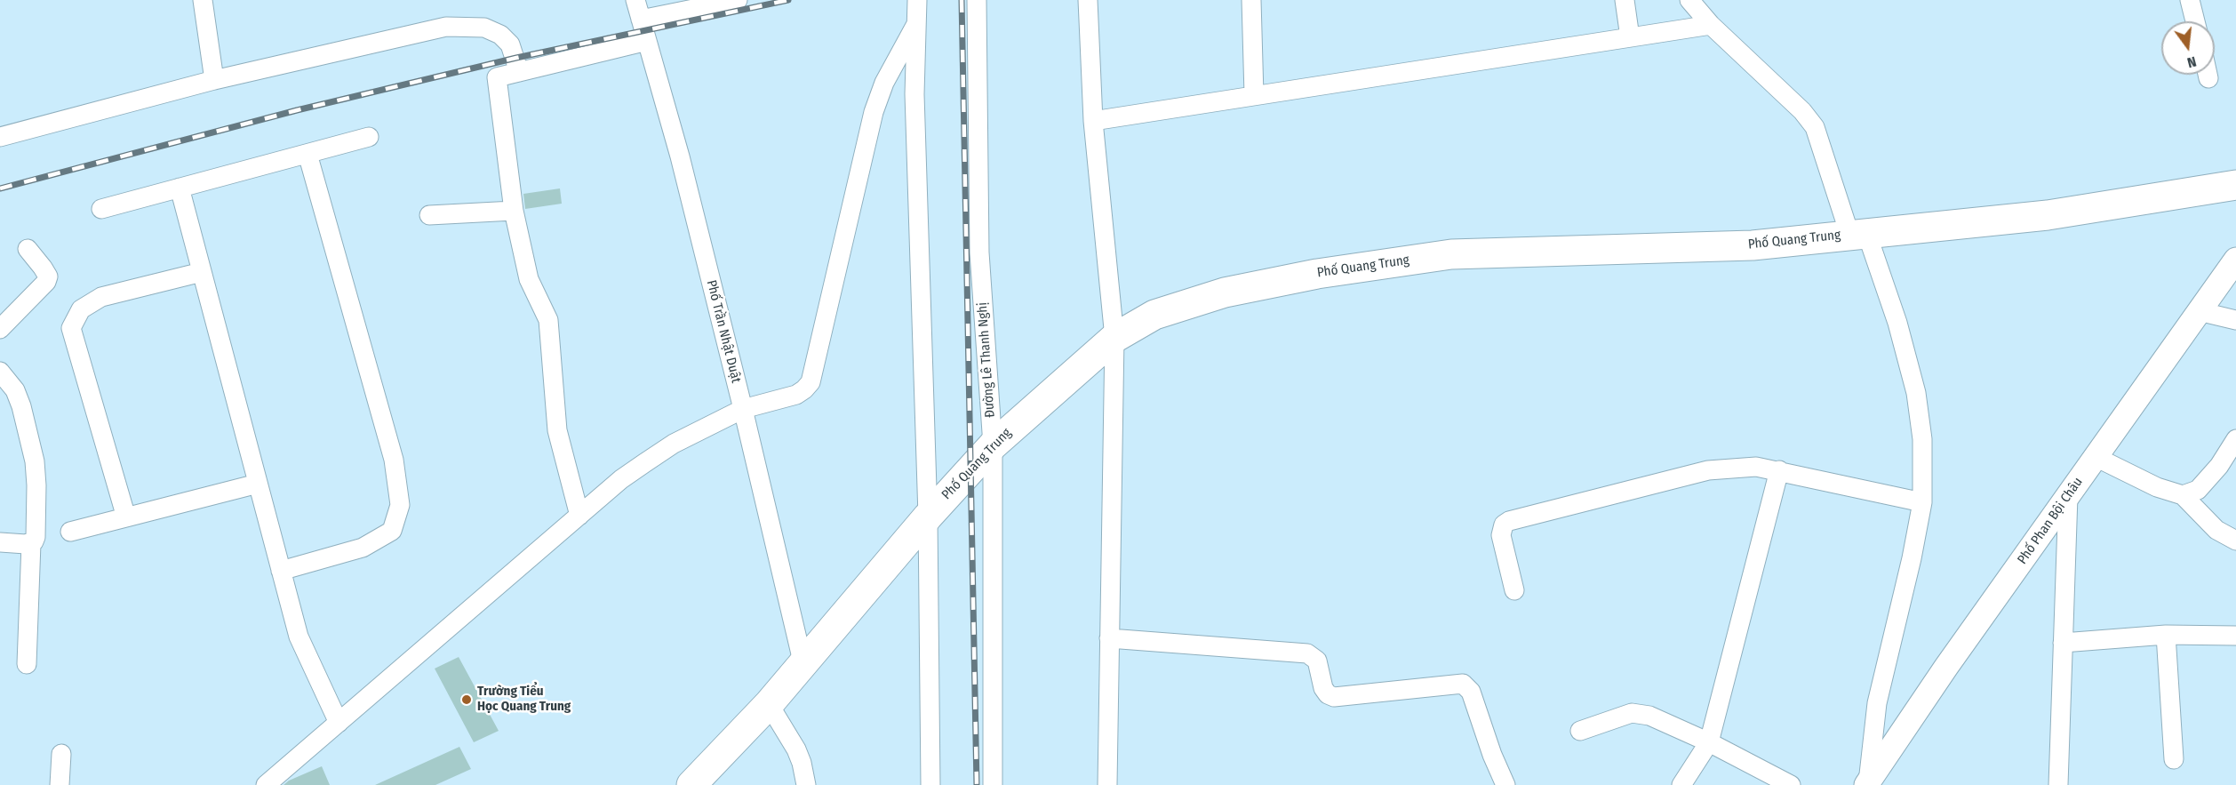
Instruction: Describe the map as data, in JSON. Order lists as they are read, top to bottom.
{
  "streets": {
    "main road": ["Phố Quang Trung"],
    "street": ["Phố Trần Nhật Duật", "Đường Lê Thanh Nghị", "Phố Phan Bội Châu"]
  },
  "crossings": [
    ["Phố Quang Trung", "Phố Trần Nhật Duật"],
    ["Phố Quang Trung", "Đường Lê Thanh Nghị"]
  ],
  "places": ["Trường Tiểu Học Quang Trung"],
  "north": "bottom"
}
